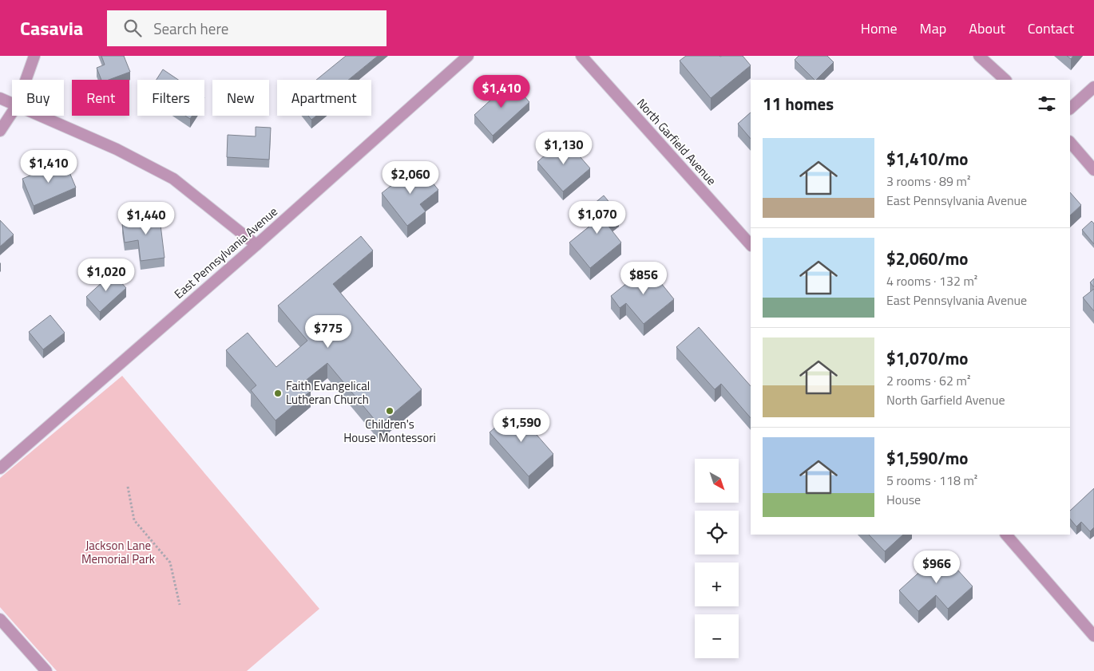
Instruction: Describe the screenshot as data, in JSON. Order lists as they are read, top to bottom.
{
  "streets": {
    "street": ["North Garfield Avenue", "East Pennsylvania Avenue"]
  },
  "parks": ["Jackson Lane Memorial Park"],
  "places": ["Faith Evangelical Lutheran Church", "Children's House Montessori"],
  "north": "bottom right",
  "page": {
    "header": "Casavia",
    "search": "Search here",
    "nav": [
      "Home",
      "Map",
      "About",
      "Contact"
    ],
    "price": [
      "$1,410",
      "$1,130",
      "$1,410",
      "$2,060",
      "$1,070",
      "$1,440",
      "$1,020",
      "$856",
      "$775",
      "$1,590",
      "$966"
    ],
    "chip": [
      "Buy",
      "Rent",
      "Filters",
      "New",
      "Apartment"
    ],
    "heading": "11 homes",
    "list": [
      {
        "name": "$1,410/mo",
        "note": "3 rooms · 89 m² · East Pennsylvania Avenue"
      },
      {
        "name": "$2,060/mo",
        "note": "4 rooms · 132 m² · East Pennsylvania Avenue"
      },
      {
        "name": "$1,070/mo",
        "note": "2 rooms · 62 m² · North Garfield Avenue"
      },
      {
        "name": "$1,590/mo",
        "note": "5 rooms · 118 m² · House"
      }
    ],
    "map_buttons": ["+", "−"]
  }
}
